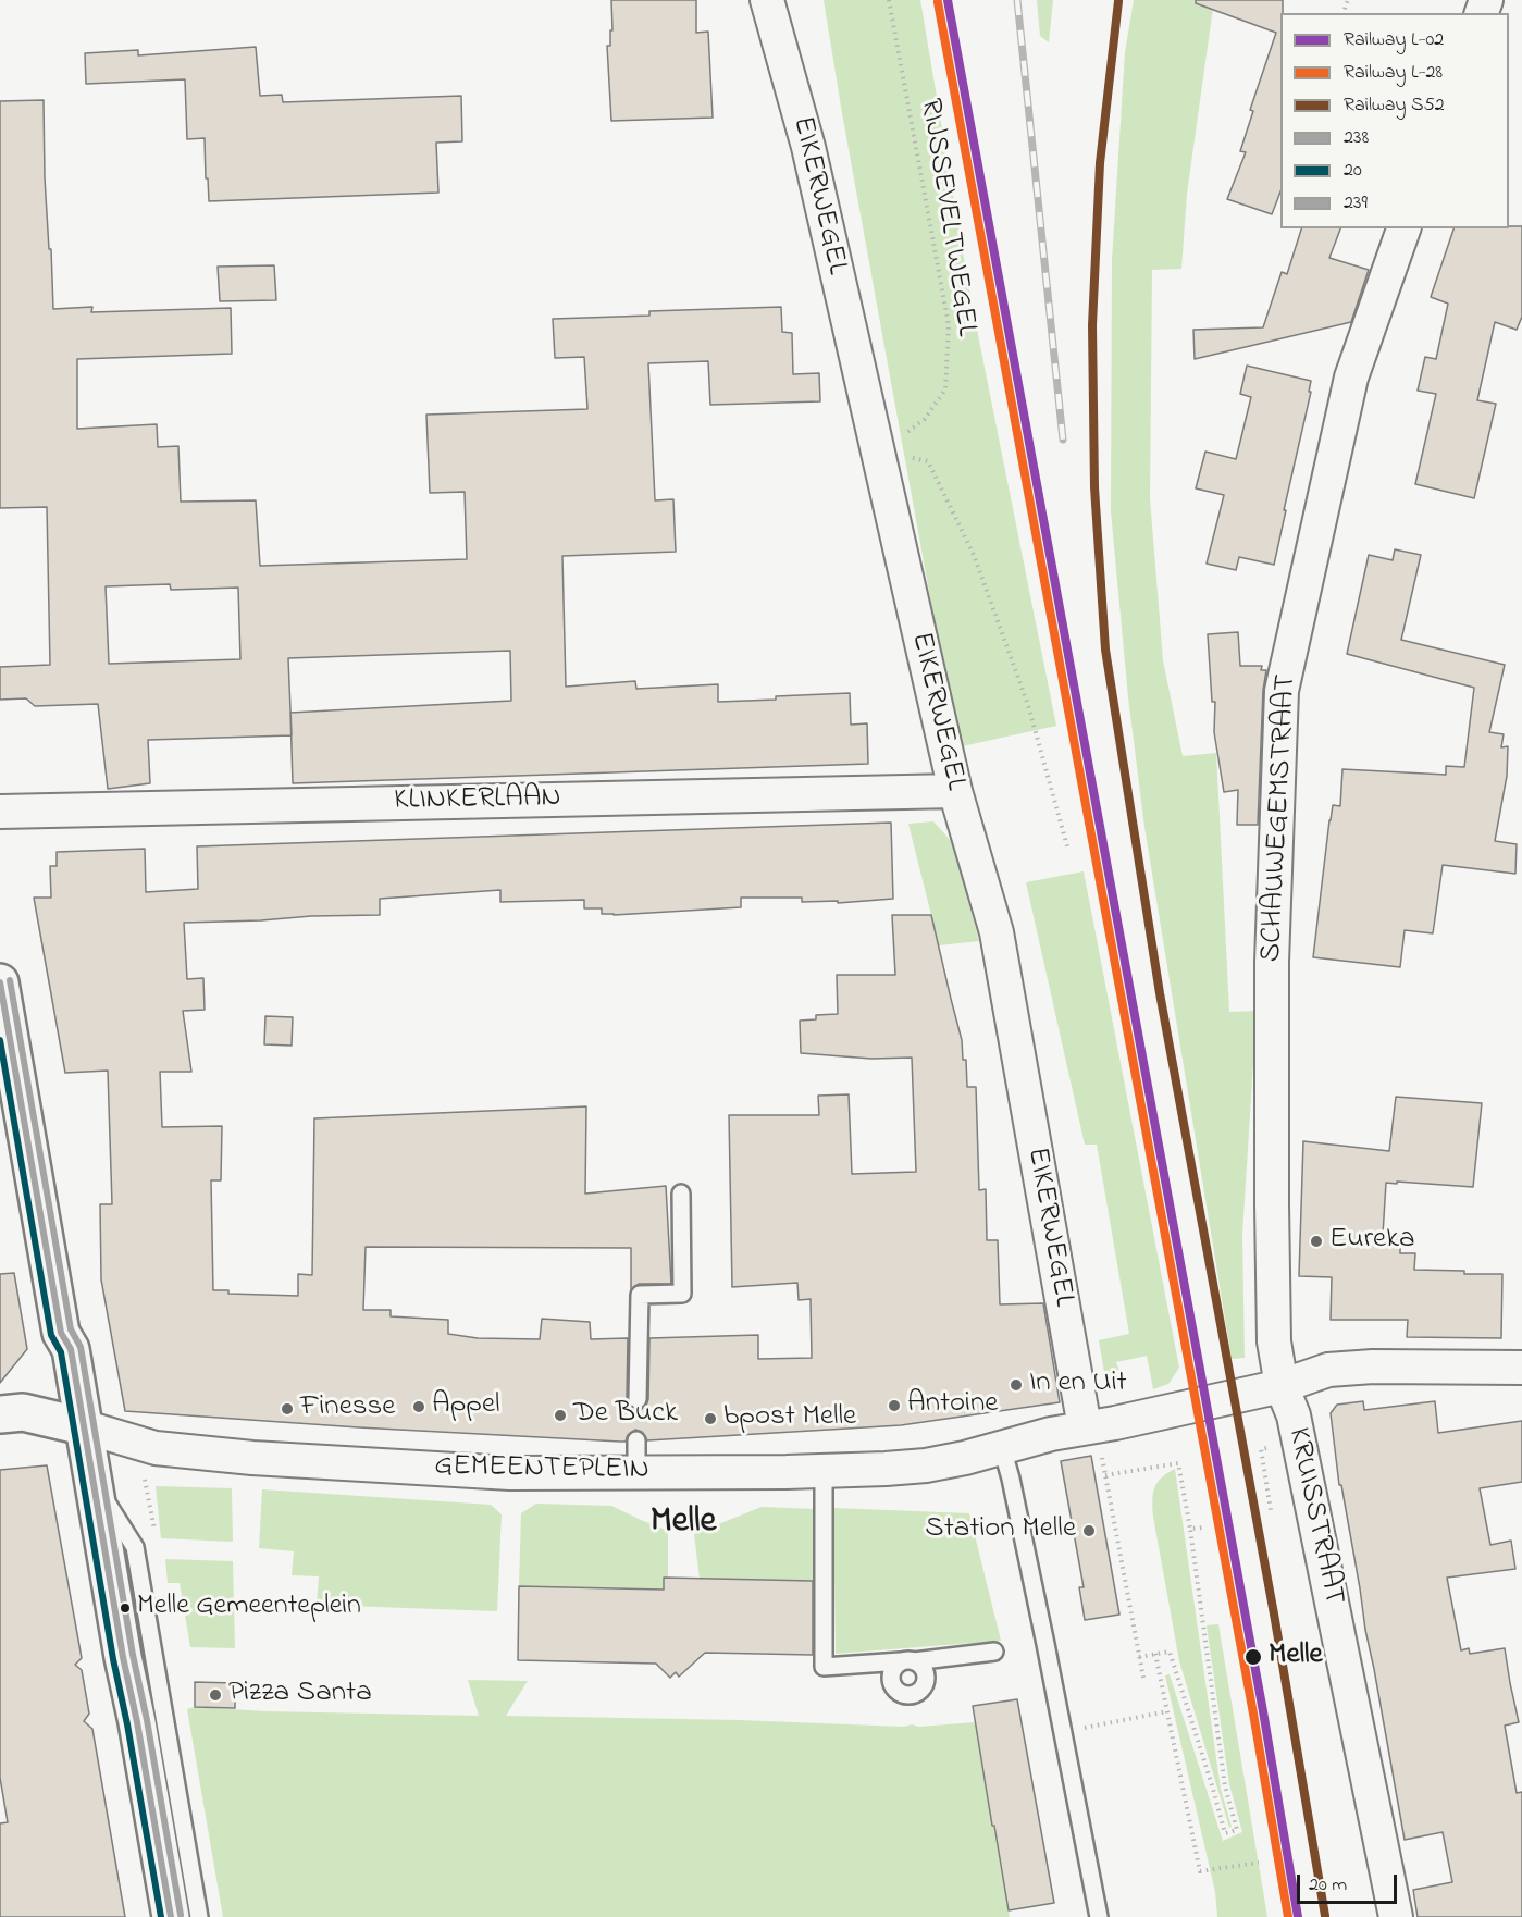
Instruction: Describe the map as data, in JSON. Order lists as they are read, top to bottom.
{
  "streets": {
    "street": [
      "EIKERWEGEL",
      "KLINKERLAAN",
      "SCHAUWEGEMSTRAAT",
      "GEMEENTEPLEIN",
      "KRUISSTRAAT"
    ],
    "path": ["RIJSSEVELTWEGEL"]
  },
  "crossings": [
    ["EIKERWEGEL", "RIJSSEVELTWEGEL"],
    ["EIKERWEGEL", "KLINKERLAAN"],
    ["EIKERWEGEL", "GEMEENTEPLEIN"],
    ["SCHAUWEGEMSTRAAT", "KRUISSTRAAT"]
  ],
  "districts": ["Melle"],
  "places": [
    "Eureka",
    "In en Uit",
    "Antoine",
    "Appel",
    "Finesse",
    "De Buck",
    "bpost Melle",
    "Station Melle",
    "Melle Gemeenteplein",
    "Melle",
    "Pizza Santa"
  ],
  "lines": [
    "rail line L-02",
    "rail line S52",
    "rail line L-28",
    "transit line 239",
    "transit line 238",
    "transit line 20"
  ],
  "legend": [
    "Railway L-02",
    "Railway L-28",
    "Railway S52",
    "238",
    "20",
    "239"
  ],
  "scale_bar": "20 m"
}
